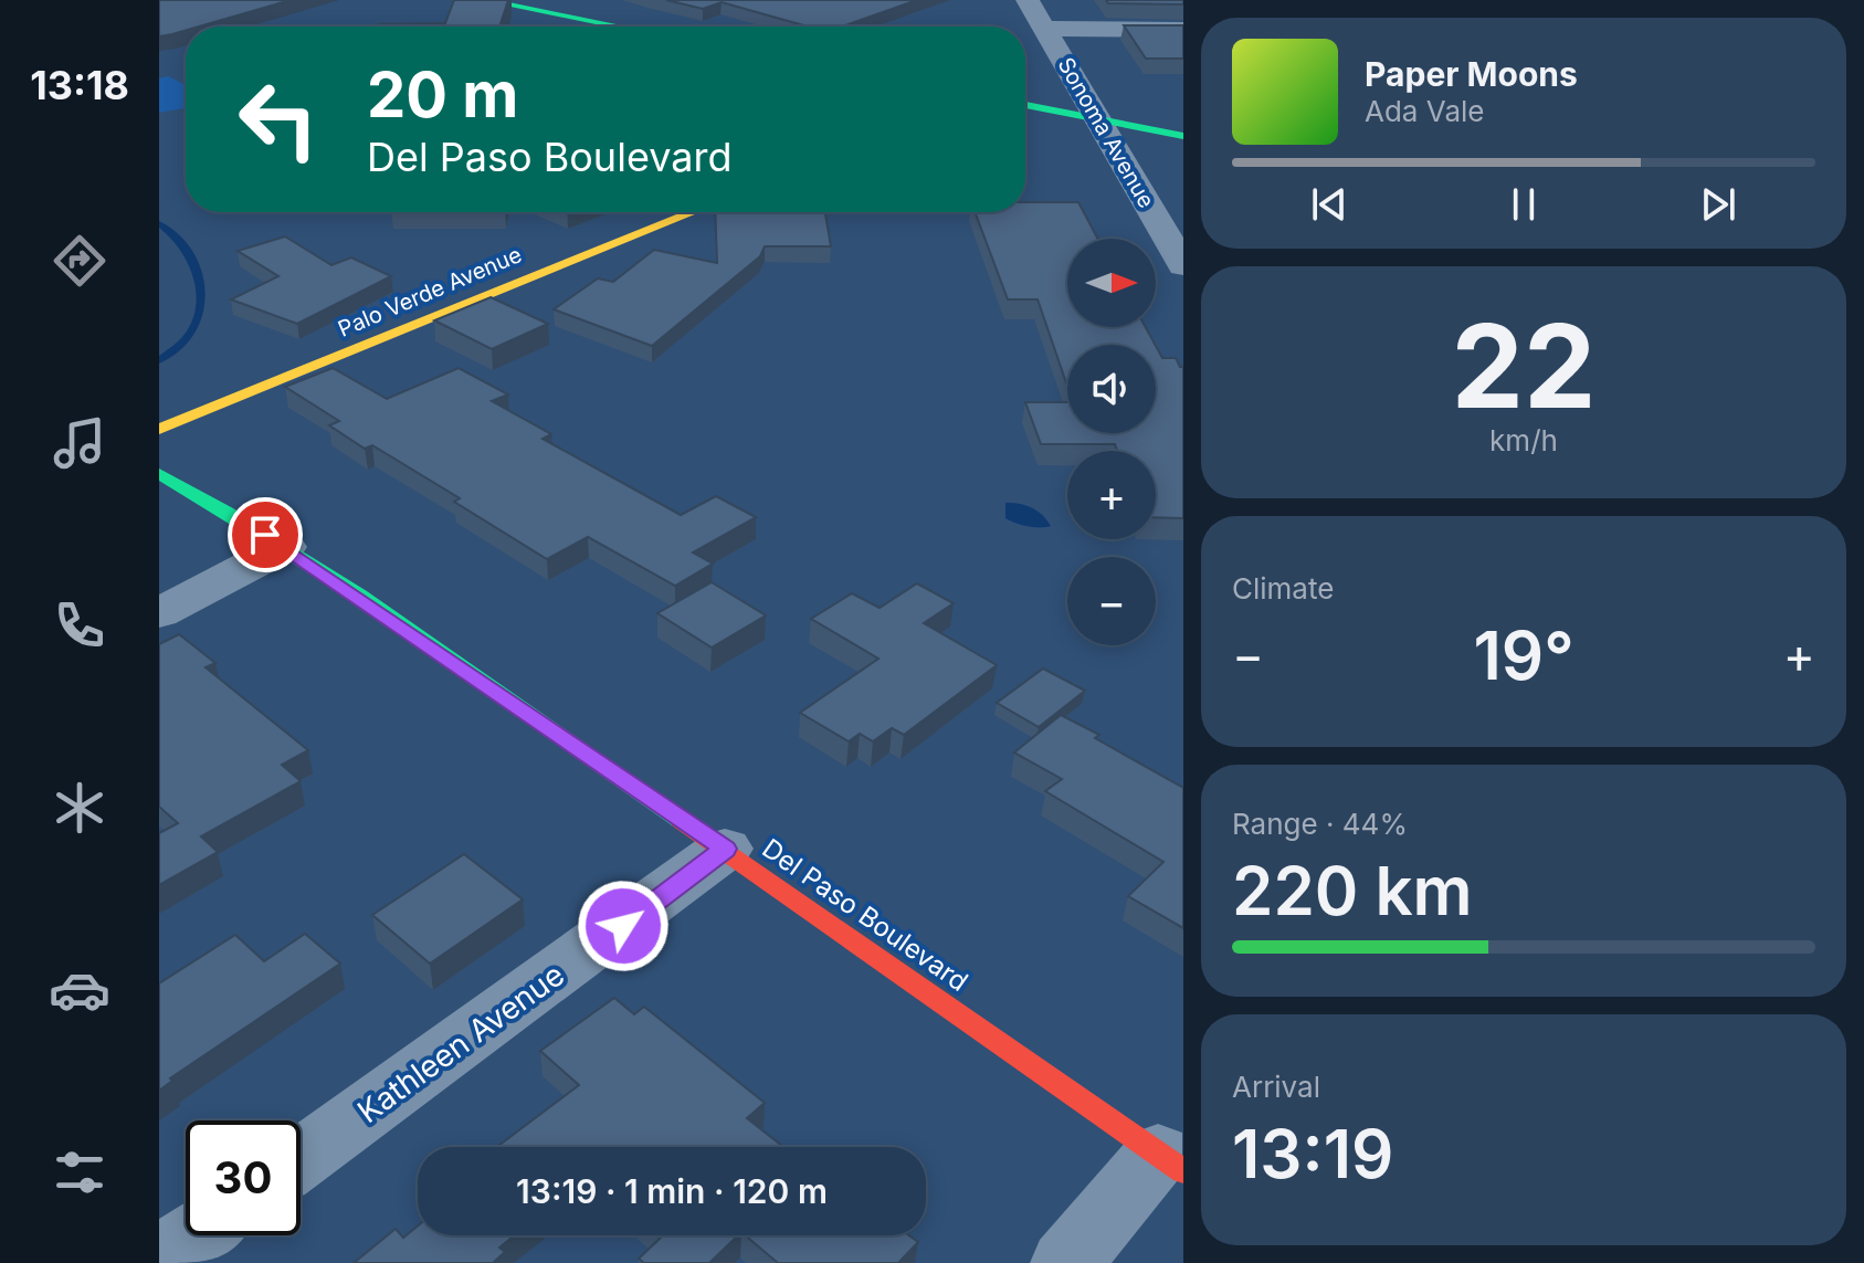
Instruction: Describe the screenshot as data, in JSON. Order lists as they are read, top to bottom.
{
  "streets": {
    "main road": ["Palo Verde Avenue", "Del Paso Boulevard"],
    "street": ["Sonoma Avenue", "Kathleen Avenue"]
  },
  "crossings": [
    ["Del Paso Boulevard", "Kathleen Avenue"]
  ],
  "north": "right",
  "page": {
    "tabs": "13:18",
    "turn": ["20 m", "Del Paso Boulevard"],
    "song": ["Paper Moons", "Ada Vale"],
    "map_buttons": ["+", "−"],
    "tile": [
      ["22", "km/h"],
      "Climate",
      ["Range · 44%", "220 km"],
      ["Arrival", "13:19"]
    ],
    "heat": ["−", "19°", "+"],
    "limit": "30",
    "trip": "13:19 · 1 min · 120 m"
  }
}
